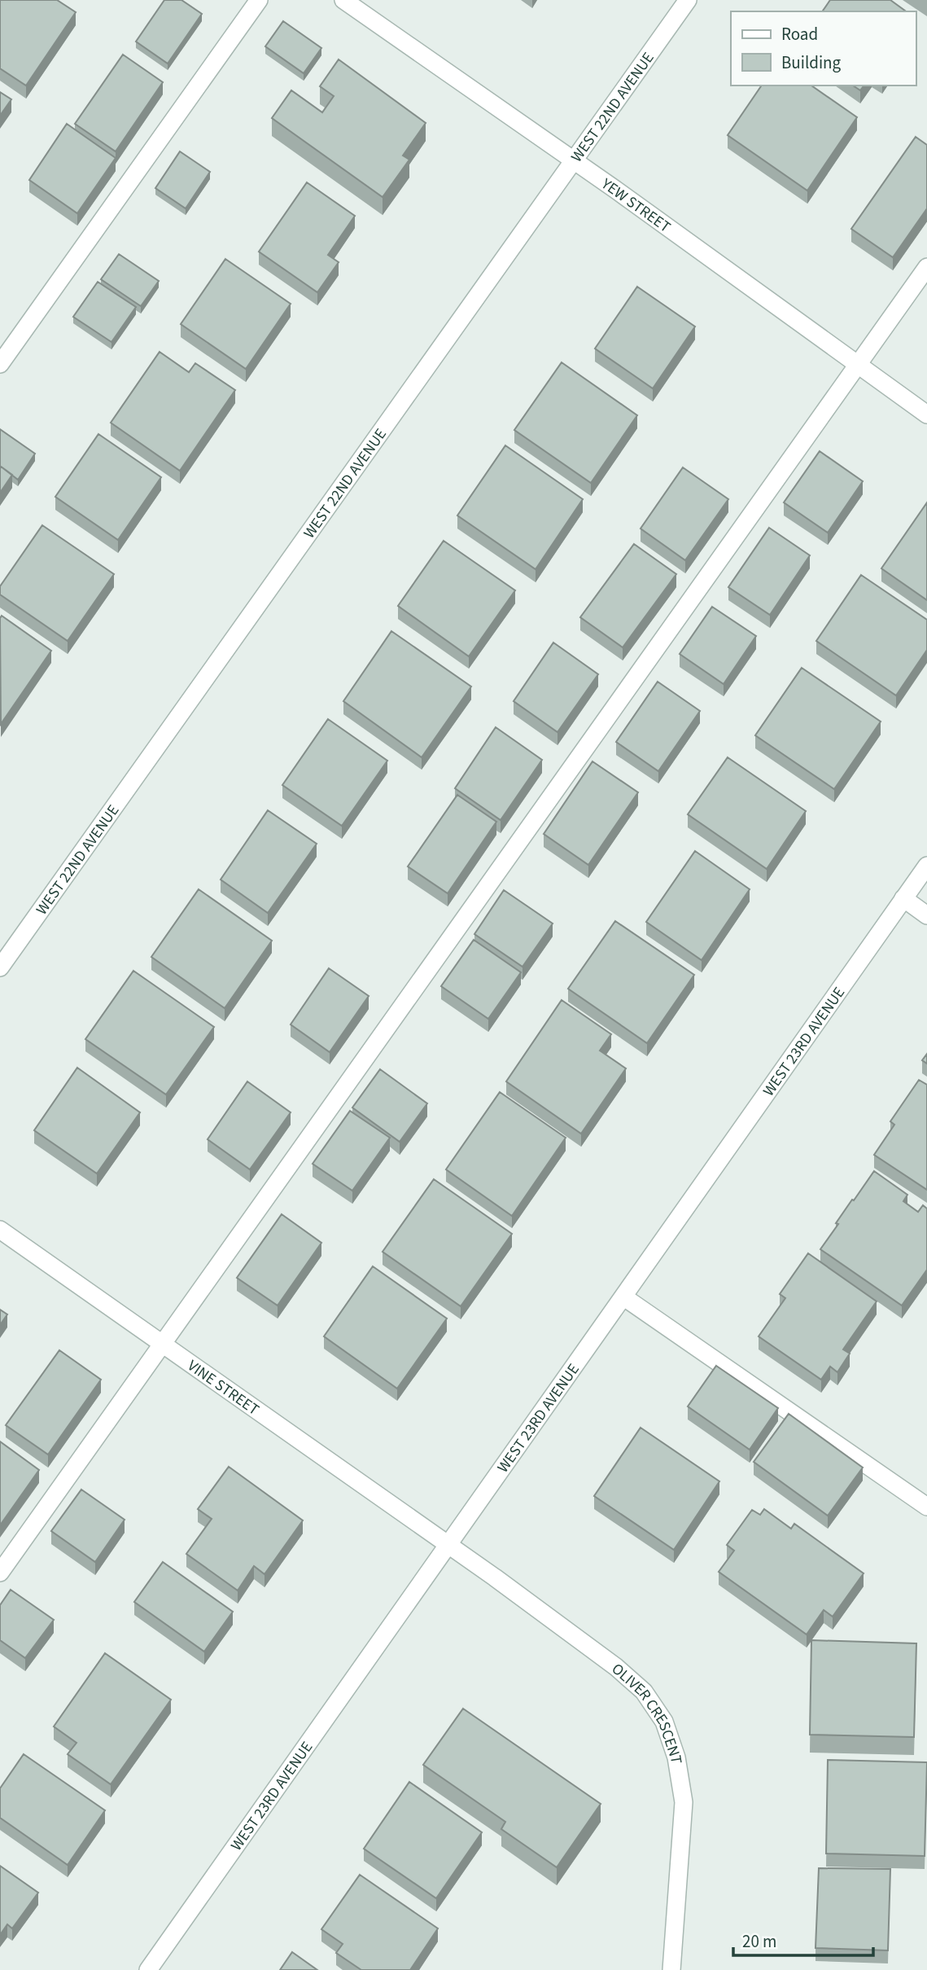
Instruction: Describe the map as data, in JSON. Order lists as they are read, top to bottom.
{
  "streets": {
    "street": [
      "WEST 22ND AVENUE",
      "YEW STREET",
      "WEST 23RD AVENUE",
      "VINE STREET",
      "OLIVER CRESCENT"
    ]
  },
  "crossings": [
    ["WEST 22ND AVENUE", "YEW STREET"],
    ["WEST 23RD AVENUE", "VINE STREET"],
    ["WEST 23RD AVENUE", "OLIVER CRESCENT"],
    ["VINE STREET", "OLIVER CRESCENT"]
  ],
  "legend": ["Road", "Building"],
  "scale_bar": "20 m"
}
